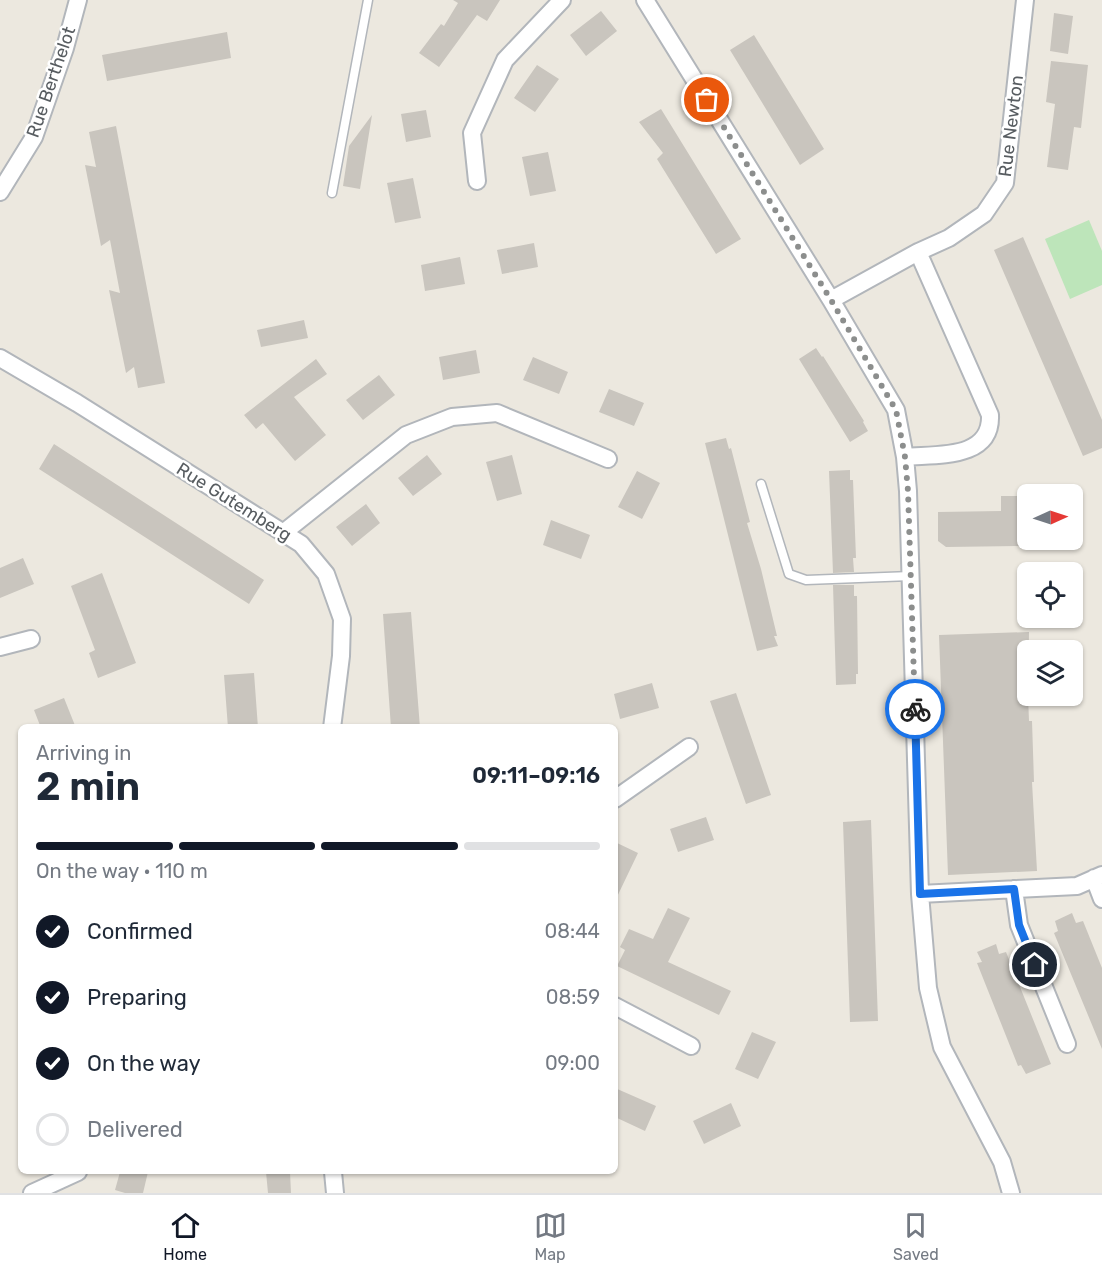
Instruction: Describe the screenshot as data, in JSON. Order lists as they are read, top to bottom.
{
  "streets": {
    "street": ["Rue Berthelot", "Rue Newton", "Rue Gutemberg"]
  },
  "north": "right",
  "page": {
    "heading": ["2 min", "Arriving in", "09:11–09:16"],
    "bar": "On the way · 110 m",
    "list": [
      ["Confirmed", "08:44"],
      ["Preparing", "08:59"],
      ["On the way", "09:00"],
      "Delivered"
    ],
    "tabs": ["Home", "Map", "Saved"]
  }
}
